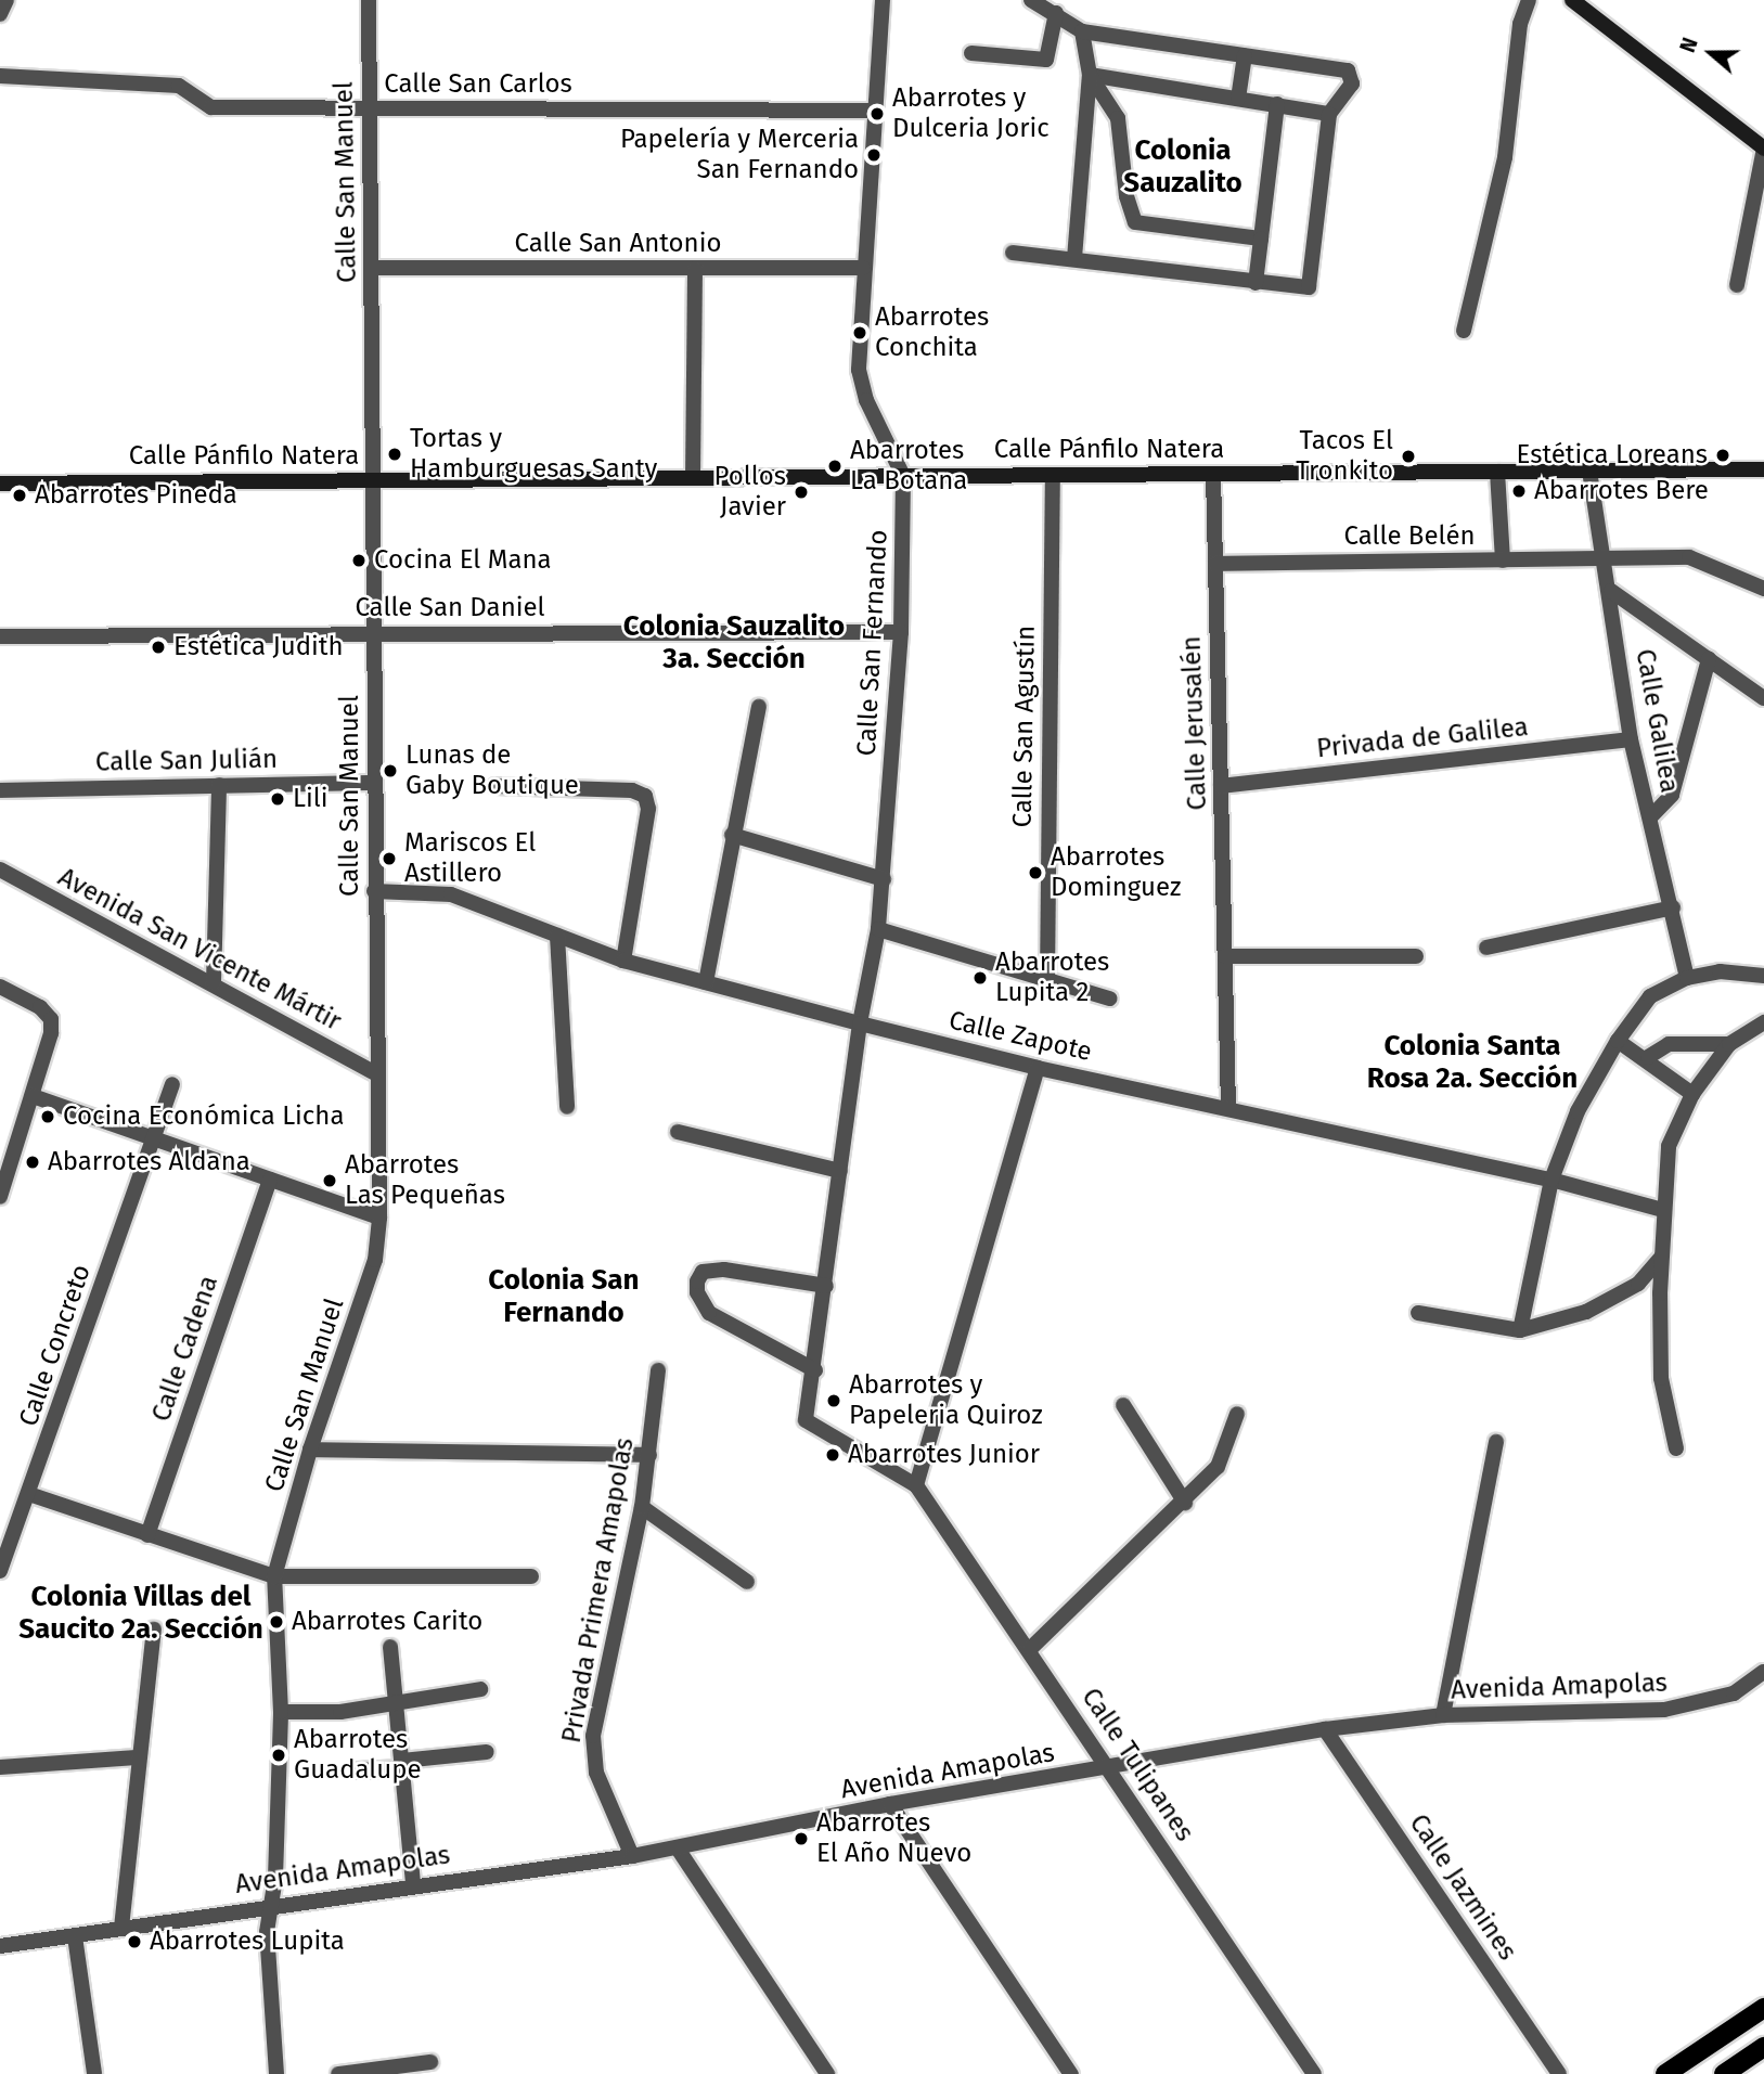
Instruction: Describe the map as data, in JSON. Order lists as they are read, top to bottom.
{
  "streets": {
    "main road": ["Calle Pánfilo Natera"],
    "street": [
      "Calle San Carlos",
      "Calle San Manuel",
      "Calle San Antonio",
      "Calle Belén",
      "Calle San Daniel",
      "Calle San Fernando",
      "Calle Galilea",
      "Calle Jerusalén",
      "Calle San Agustín",
      "Privada de Galilea",
      "Calle San Julián",
      "Avenida San Vicente Mártir",
      "Calle Zapote",
      "Calle Concreto",
      "Calle Cadena",
      "Privada Primera Amapolas",
      "Avenida Amapolas",
      "Calle Tulipanes",
      "Calle Jazmines"
    ]
  },
  "crossings": [
    ["Calle San Carlos", "Calle San Manuel"],
    ["Calle San Carlos", "Calle San Fernando"],
    ["Calle San Manuel", "Calle San Antonio"],
    ["Calle San Manuel", "Calle Pánfilo Natera"],
    ["Calle San Manuel", "Calle San Daniel"],
    ["Calle San Manuel", "Calle San Julián"],
    ["Calle San Manuel", "Avenida San Vicente Mártir"],
    ["Calle San Manuel", "Calle Zapote"],
    ["Calle San Manuel", "Avenida Amapolas"],
    ["Calle San Antonio", "Calle San Fernando"],
    ["Calle Pánfilo Natera", "Calle San Fernando"],
    ["Calle Pánfilo Natera", "Calle Galilea"],
    ["Calle Pánfilo Natera", "Calle Jerusalén"],
    ["Calle Pánfilo Natera", "Calle San Agustín"],
    ["Calle Belén", "Calle Galilea"],
    ["Calle Belén", "Calle Jerusalén"],
    ["Calle San Daniel", "Calle San Fernando"],
    ["Calle San Fernando", "Calle Zapote"],
    ["Calle San Fernando", "Calle Tulipanes"],
    ["Calle Galilea", "Privada de Galilea"],
    ["Calle Jerusalén", "Privada de Galilea"],
    ["Calle Jerusalén", "Calle Zapote"],
    ["Privada Primera Amapolas", "Avenida Amapolas"],
    ["Avenida Amapolas", "Calle Tulipanes"],
    ["Avenida Amapolas", "Calle Jazmines"]
  ],
  "districts": [
    "Colonia Sauzalito",
    "Colonia Sauzalito 3a. Sección",
    "Colonia Santa Rosa 2a. Sección",
    "Colonia San Fernando",
    "Colonia Villas del Saucito 2a. Sección"
  ],
  "places": [
    "Abarrotes y Dulceria Joric",
    "Papelería y Merceria San Fernando",
    "Abarrotes Conchita",
    "Tortas y Hamburguesas Santy",
    "Estética Loreans",
    "Tacos El Tronkito",
    "Abarrotes La Botana",
    "Abarrotes Bere",
    "Pollos Javier",
    "Abarrotes Pineda",
    "Cocina El Mana",
    "Estética Judith",
    "Lunas de Gaby Boutique",
    "Lili",
    "Mariscos El Astillero",
    "Abarrotes Dominguez",
    "Abarrotes Lupita 2",
    "Cocina Económica Licha",
    "Abarrotes Aldana",
    "Abarrotes Las Pequeñas",
    "Abarrotes y Papeleria Quiroz",
    "Abarrotes Junior",
    "Abarrotes Carito",
    "Abarrotes Guadalupe",
    "Abarrotes El Año Nuevo",
    "Abarrotes Lupita"
  ],
  "north": "left"
}
